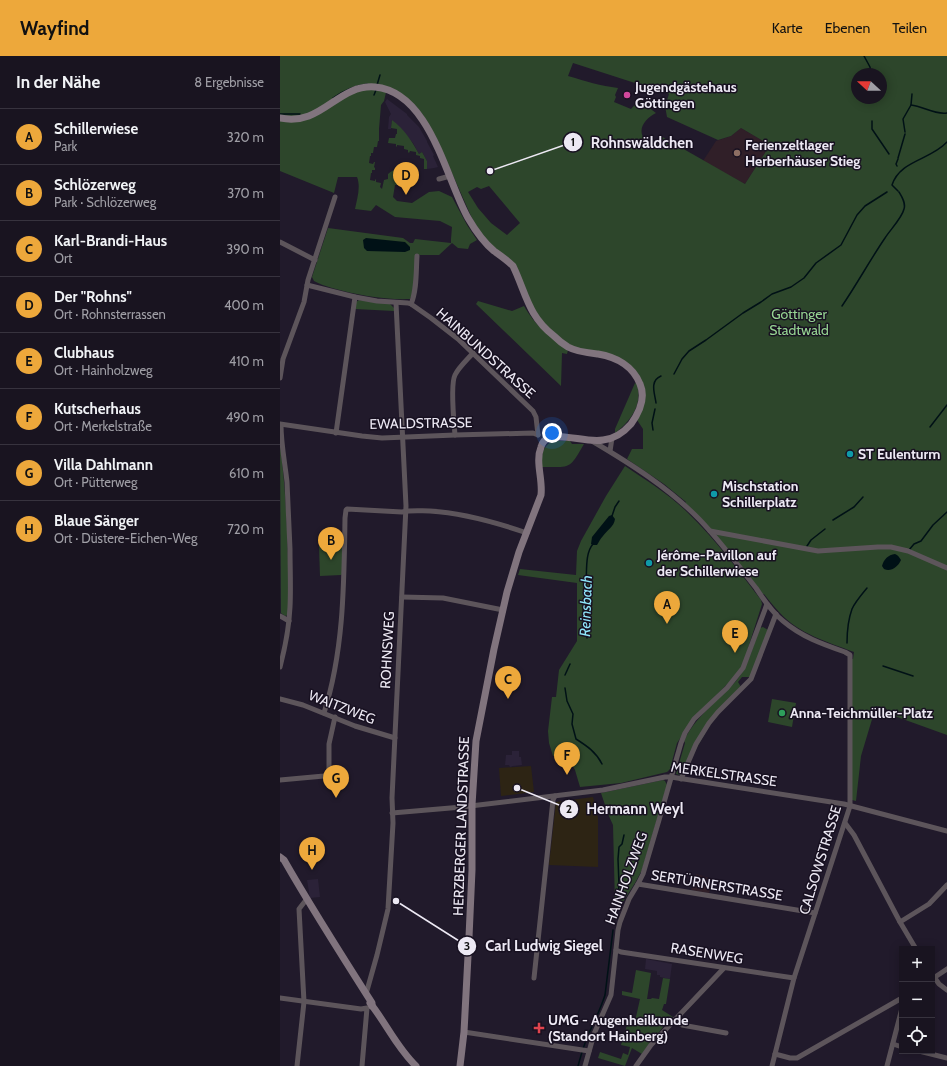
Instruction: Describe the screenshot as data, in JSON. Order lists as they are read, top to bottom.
{
  "streets": {
    "street": [
      "HAINBUNDSTRASSE",
      "EWALDSTRASSE",
      "ROHNSWEG",
      "WAITZWEG",
      "MERKELSTRASSE",
      "HERZBERGER LANDSTRASSE",
      "CALSOWSTRASSE",
      "HAINHOLZWEG",
      "SERTÜRNERSTRASSE",
      "RASENWEG"
    ]
  },
  "crossings": [
    ["HAINBUNDSTRASSE", "EWALDSTRASSE"],
    ["EWALDSTRASSE", "ROHNSWEG"],
    ["ROHNSWEG", "WAITZWEG"],
    ["ROHNSWEG", "MERKELSTRASSE"],
    ["MERKELSTRASSE", "HERZBERGER LANDSTRASSE"],
    ["MERKELSTRASSE", "CALSOWSTRASSE"],
    ["MERKELSTRASSE", "HAINHOLZWEG"],
    ["CALSOWSTRASSE", "HAINHOLZWEG"],
    ["CALSOWSTRASSE", "SERTÜRNERSTRASSE"],
    ["CALSOWSTRASSE", "RASENWEG"],
    ["HAINHOLZWEG", "SERTÜRNERSTRASSE"],
    ["HAINHOLZWEG", "RASENWEG"]
  ],
  "water": ["Reinsbach"],
  "parks": ["Göttinger Stadtwald"],
  "places": {
    "other": [
      "Jugendgästehaus Göttingen",
      "Ferienzeltlager Herberhäuser Stieg",
      "Rohnswäldchen",
      "ST Eulenturm",
      "Mischstation Schillerplatz",
      "Jérôme-Pavillon auf der Schillerwiese",
      "Anna-Teichmüller-Platz",
      "Hermann Weyl",
      "Carl Ludwig Siegel"
    ],
    "health": ["UMG - Augenheilkunde (Standort Hainberg)"]
  },
  "north": "left",
  "page": {
    "header": "Wayfind",
    "nav": ["Karte", "Ebenen", "Teilen"],
    "heading": ["In der Nähe", "8 Ergebnisse"],
    "list": [
      {
        "mark": "A",
        "name": "Schillerwiese",
        "note": "Park",
        "value": "320 m"
      },
      {
        "mark": "B",
        "name": "Schlözerweg",
        "note": "Park · Schlözerweg",
        "value": "370 m"
      },
      {
        "mark": "C",
        "name": "Karl-Brandi-Haus",
        "note": "Ort",
        "value": "390 m"
      },
      {
        "mark": "D",
        "name": "Der \"Rohns\"",
        "note": "Ort · Rohnsterrassen",
        "value": "400 m"
      },
      {
        "mark": "E",
        "name": "Clubhaus",
        "note": "Ort · Hainholzweg",
        "value": "410 m"
      },
      {
        "mark": "F",
        "name": "Kutscherhaus",
        "note": "Ort · Merkelstraße",
        "value": "490 m"
      },
      {
        "mark": "G",
        "name": "Villa Dahlmann",
        "note": "Ort · Pütterweg",
        "value": "610 m"
      },
      {
        "mark": "H",
        "name": "Blaue Sänger",
        "note": "Ort · Düstere-Eichen-Weg",
        "value": "720 m"
      }
    ],
    "pins": [
      "D",
      "B",
      "A",
      "E",
      "C",
      "F",
      "G",
      "H"
    ],
    "map_buttons": ["+", "−"]
  }
}
